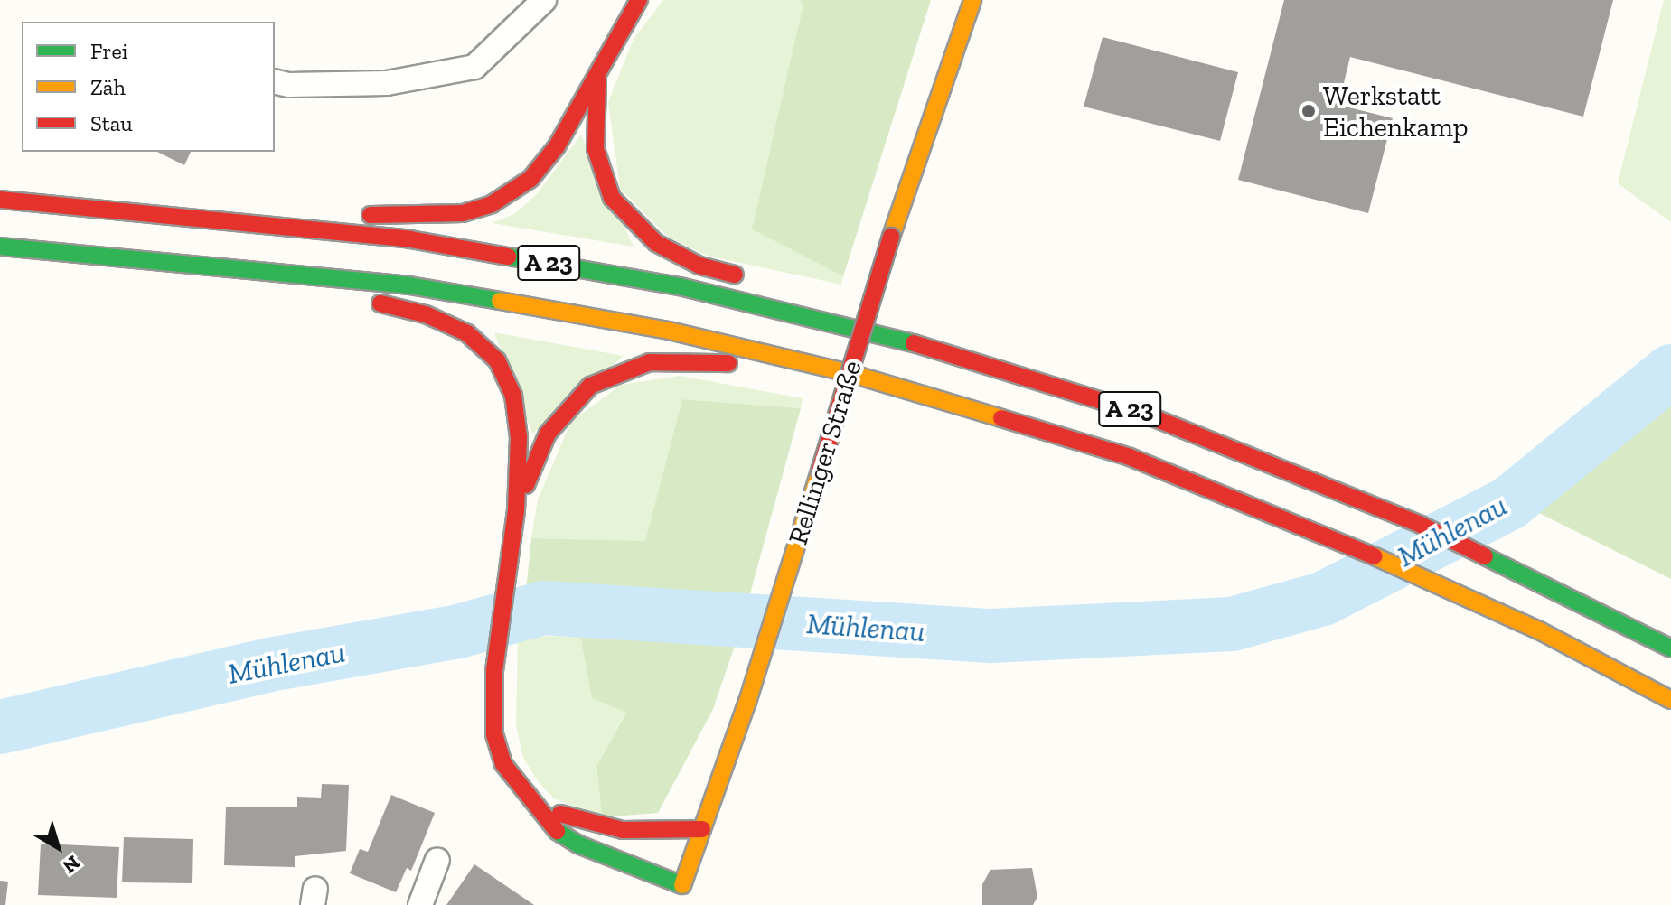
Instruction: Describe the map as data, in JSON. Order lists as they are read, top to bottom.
{
  "streets": {
    "main road": ["A 23", "Rellinger Straße"]
  },
  "water": ["Mühlenau"],
  "places": ["Werkstatt Eichenkamp"],
  "legend": ["Frei", "Zäh", "Stau"],
  "north": "bottom right"
}
